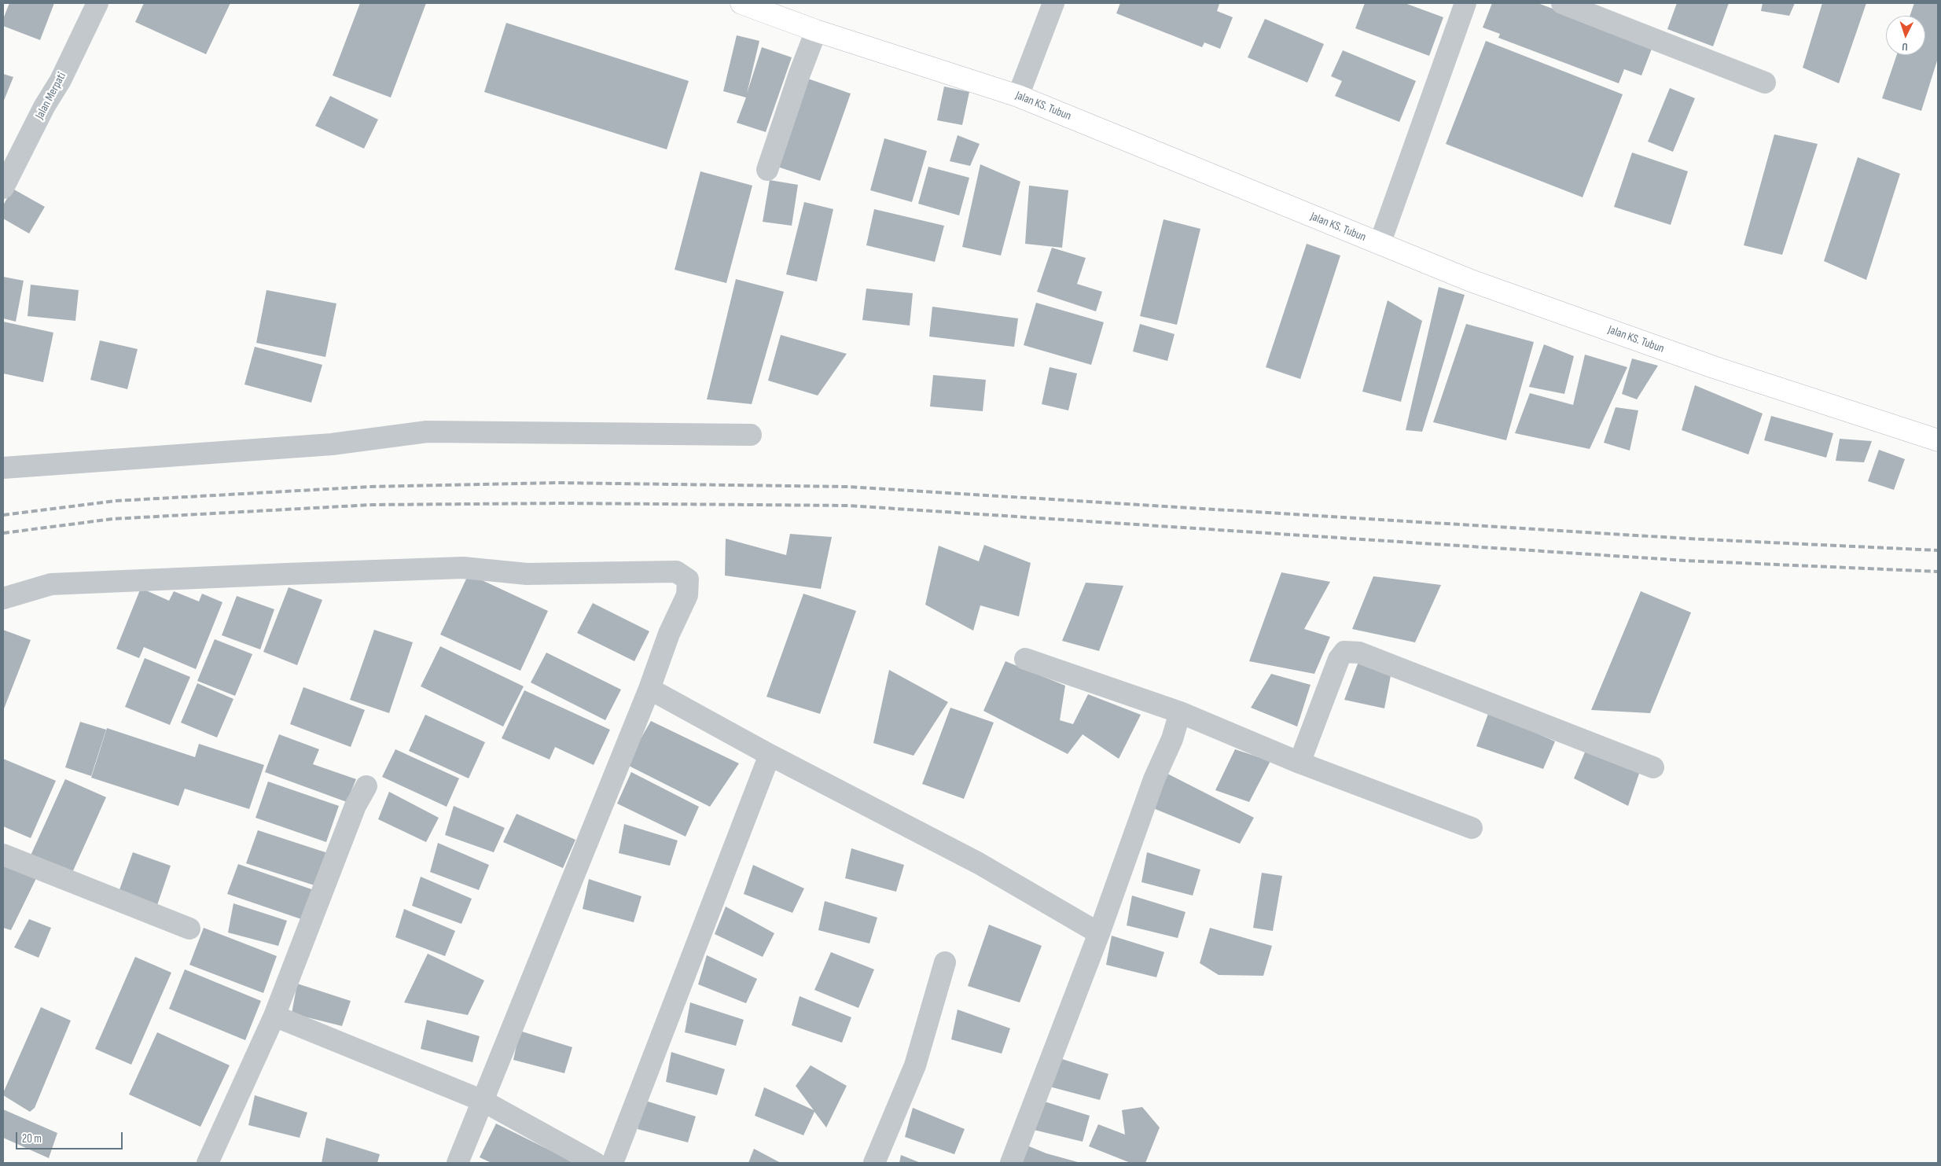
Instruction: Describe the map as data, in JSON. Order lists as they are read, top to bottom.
{
  "streets": {
    "main road": ["Jalan KS. Tubun"],
    "street": ["Jalan Merpati"]
  },
  "scale_bar": "20 m",
  "north": "bottom"
}
